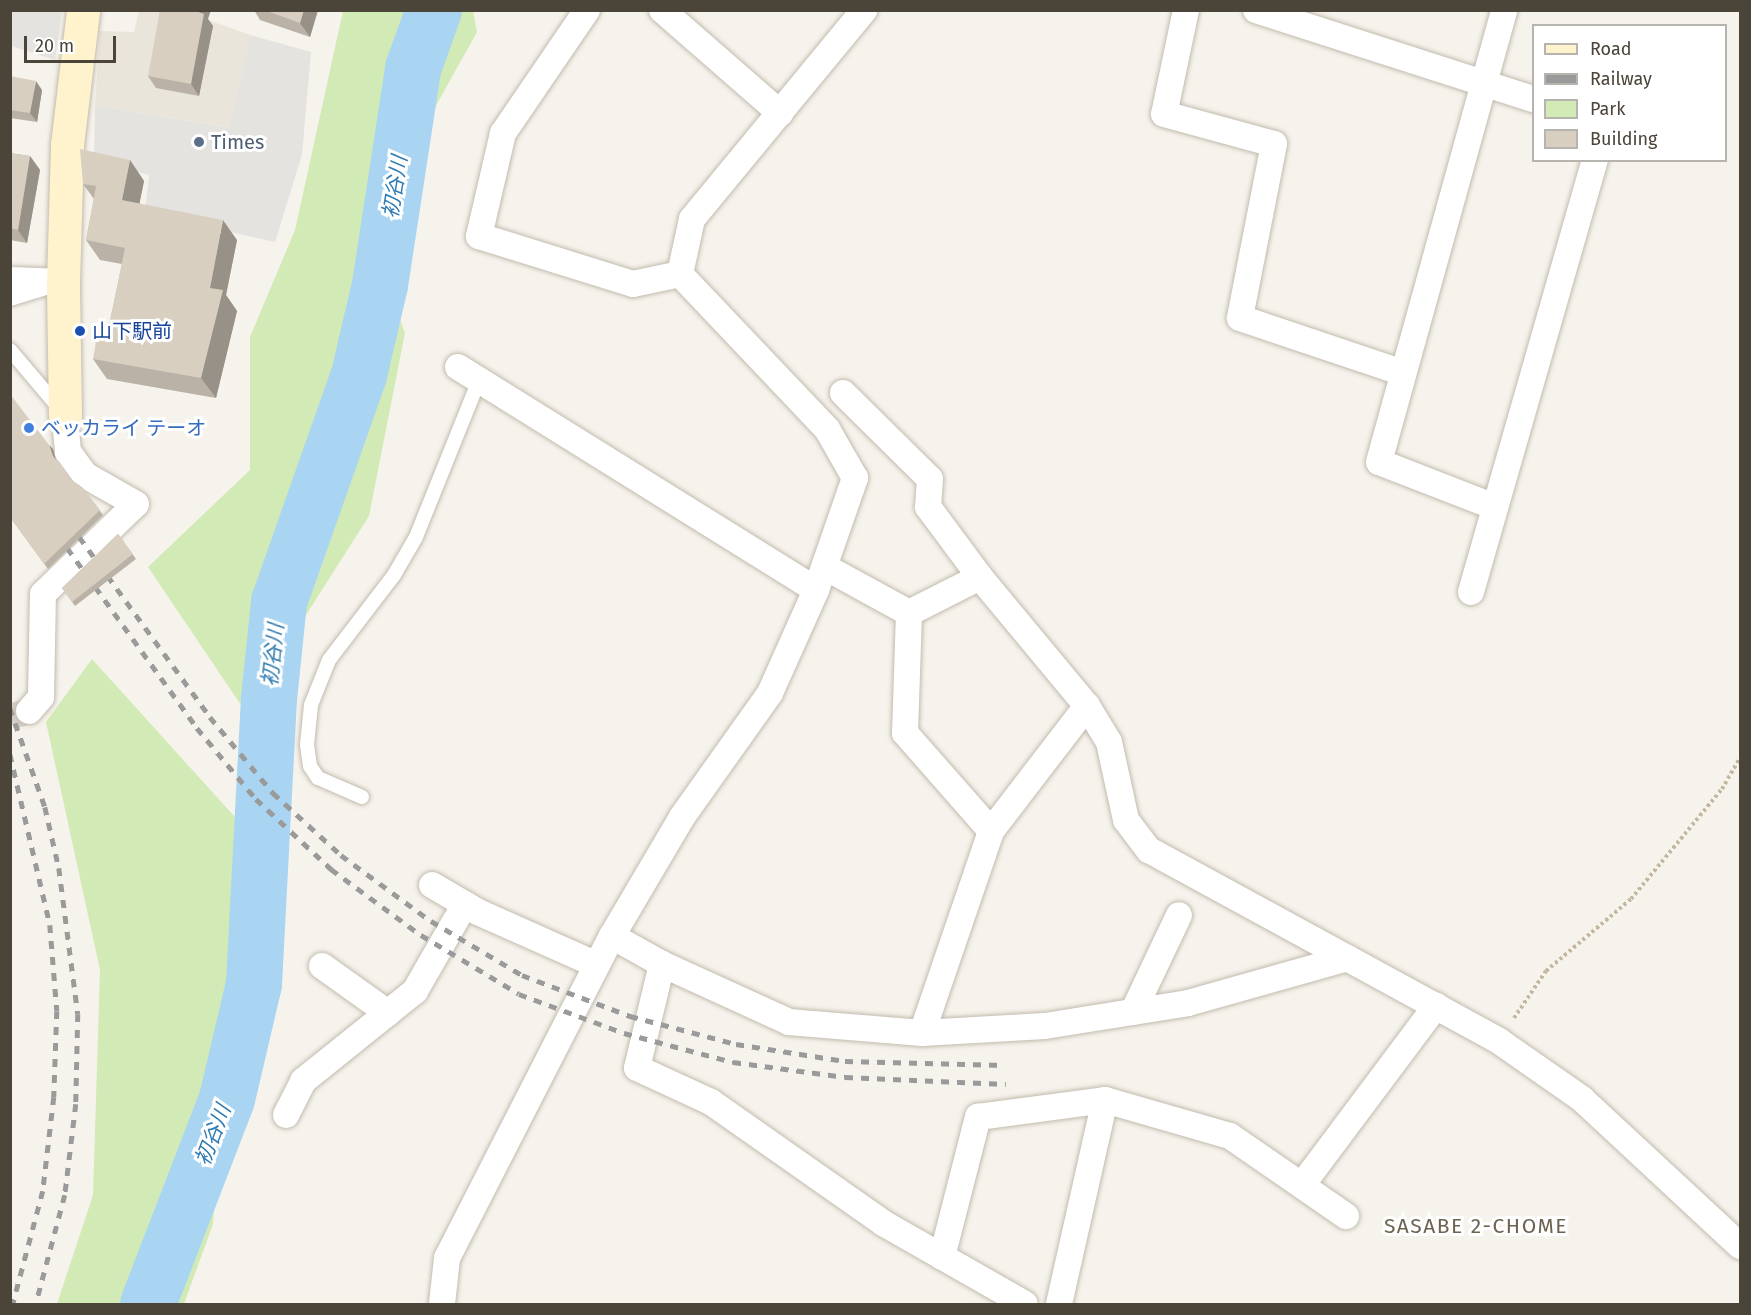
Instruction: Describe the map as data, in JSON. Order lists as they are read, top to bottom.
{
  "districts": ["SASABE 2-CHOME"],
  "water": ["初谷川"],
  "places": ["Times", "山下駅前", "ベッカライ テーオ"],
  "legend": [
    "Road",
    "Railway",
    "Park",
    "Building"
  ],
  "scale_bar": "20 m"
}
